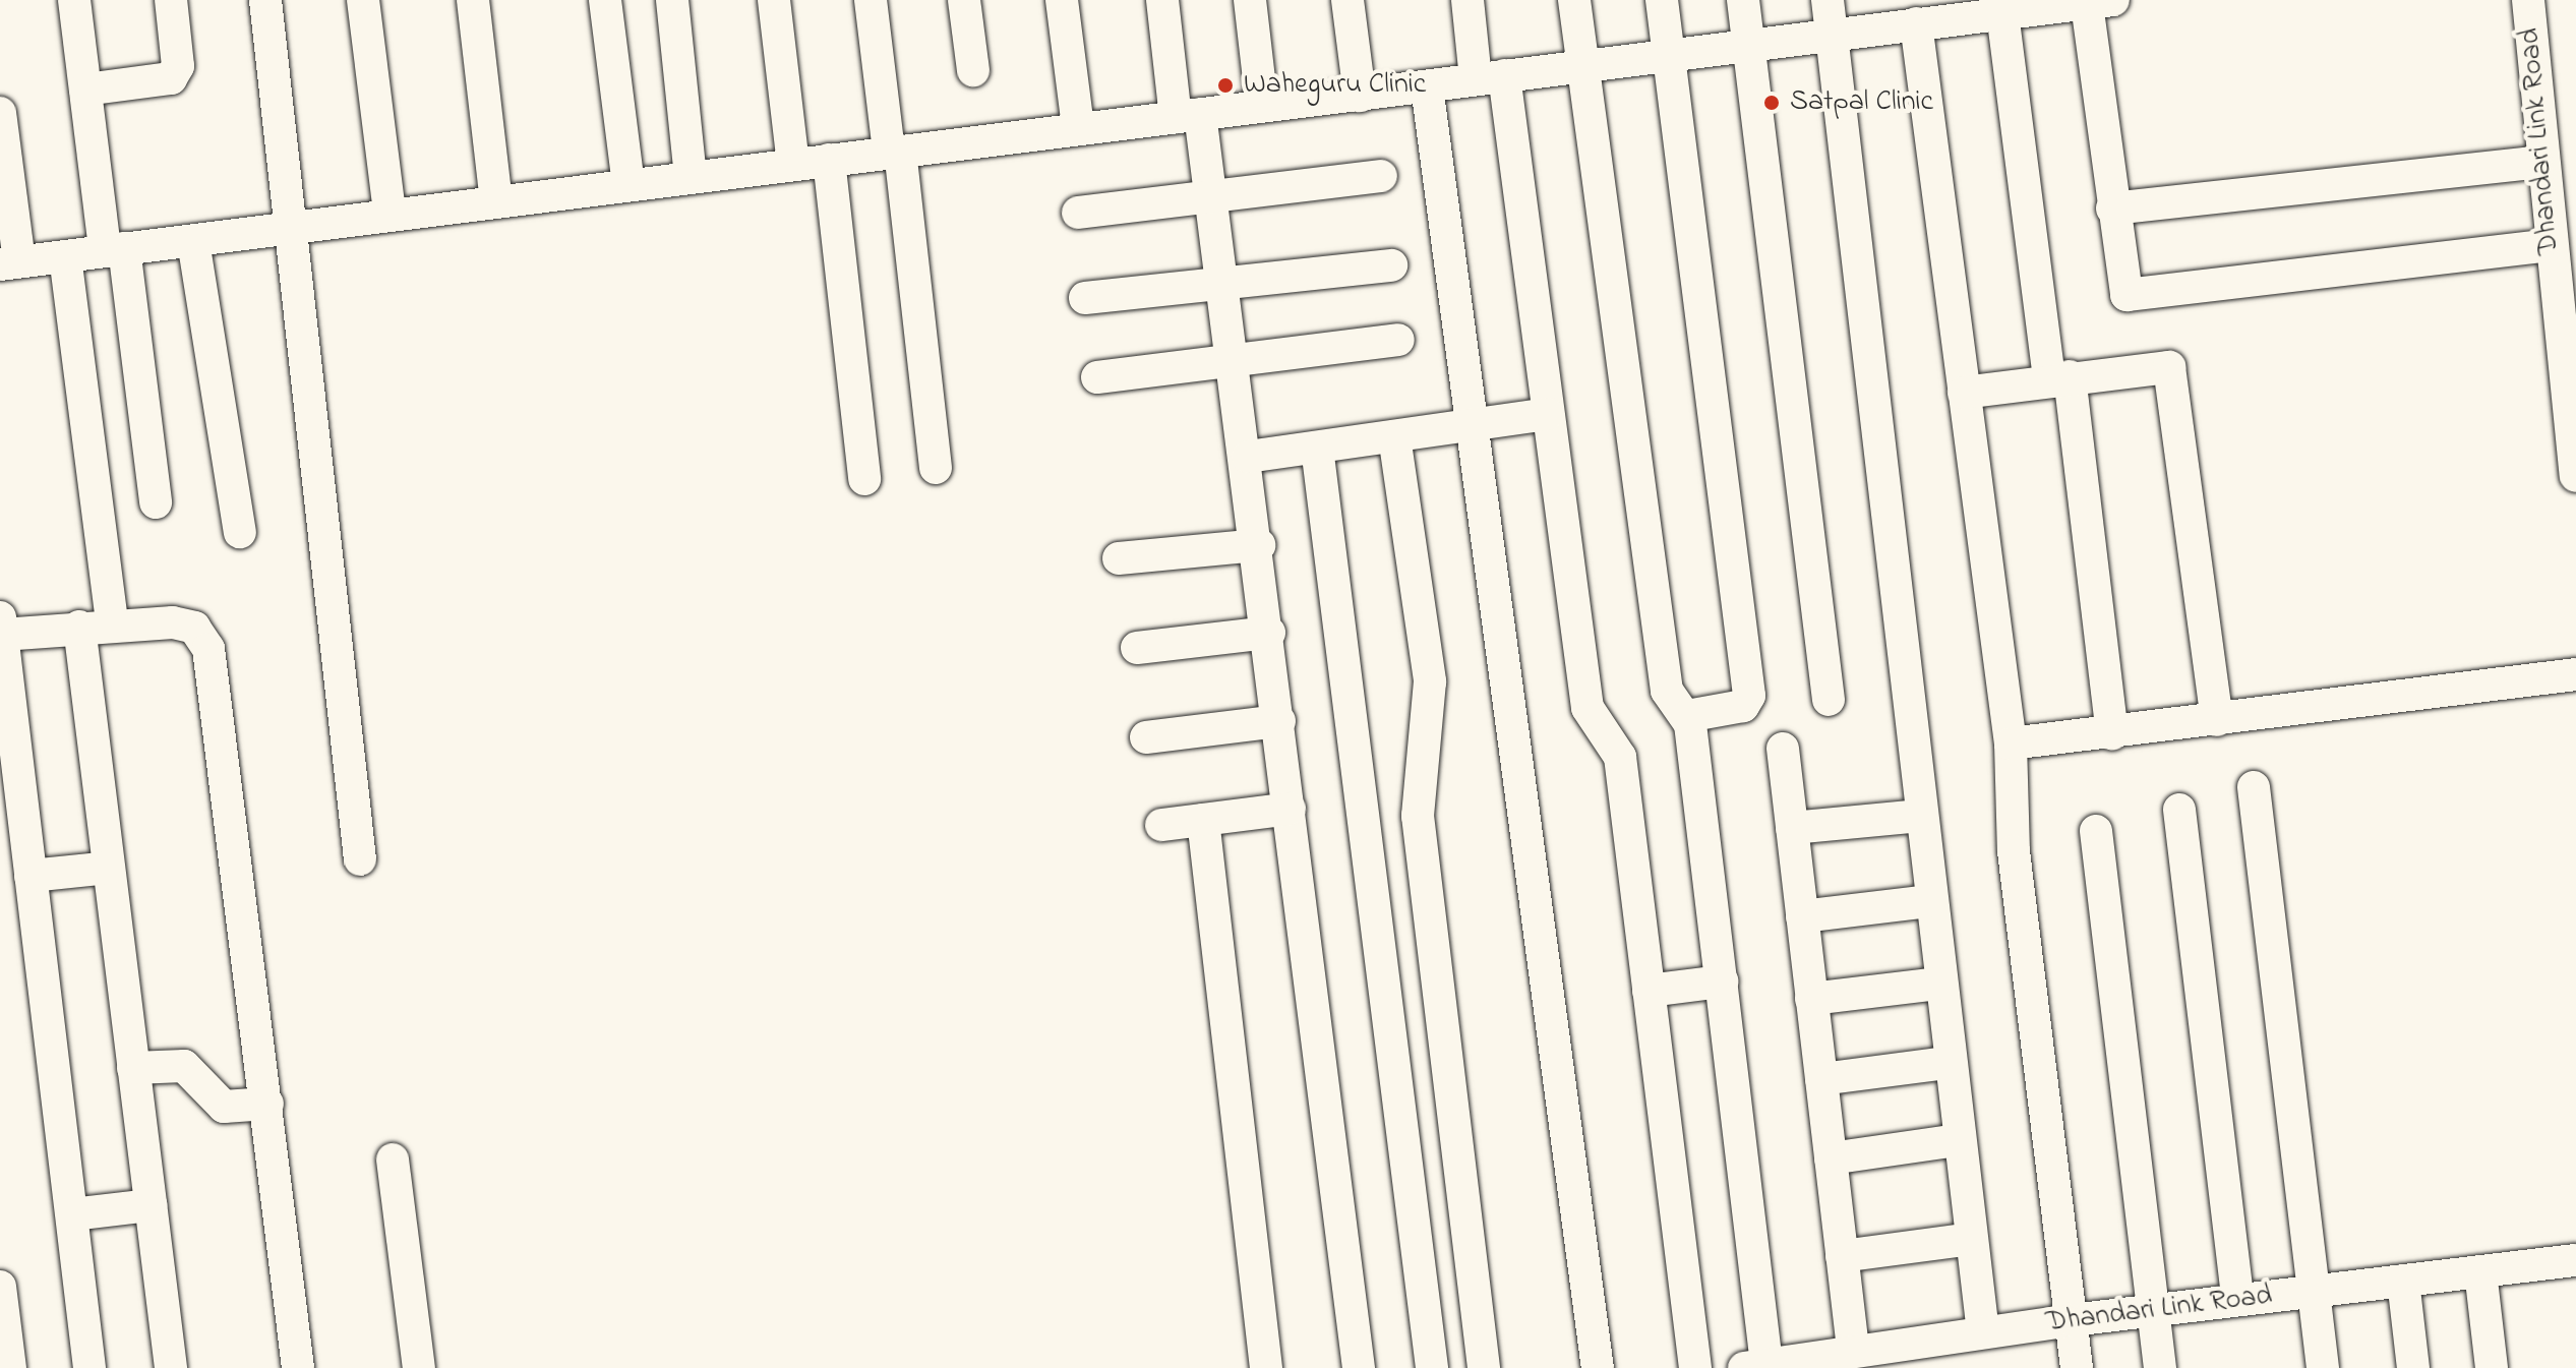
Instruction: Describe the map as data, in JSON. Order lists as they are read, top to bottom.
{
  "streets": {
    "street": ["Dhandari Link Road"]
  },
  "places": ["Waheguru Clinic", "Satpal Clinic"]
}
